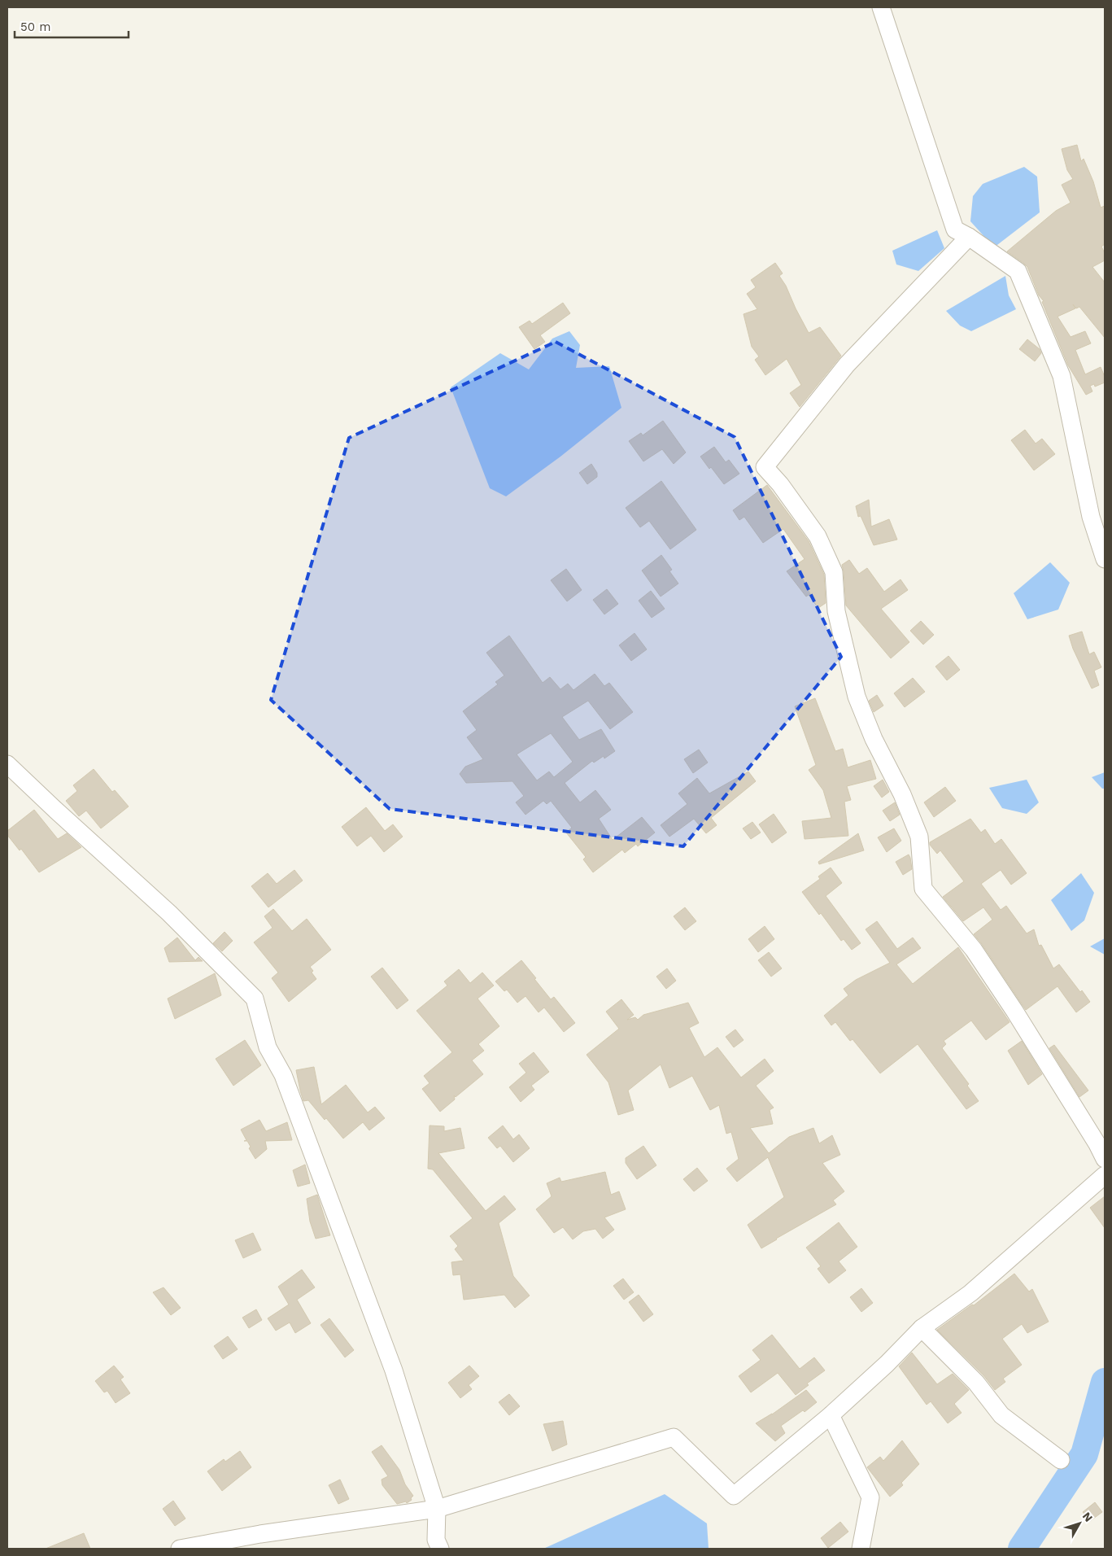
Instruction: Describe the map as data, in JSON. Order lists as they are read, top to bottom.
{
  "scale_bar": "50 m",
  "north": "top right"
}
